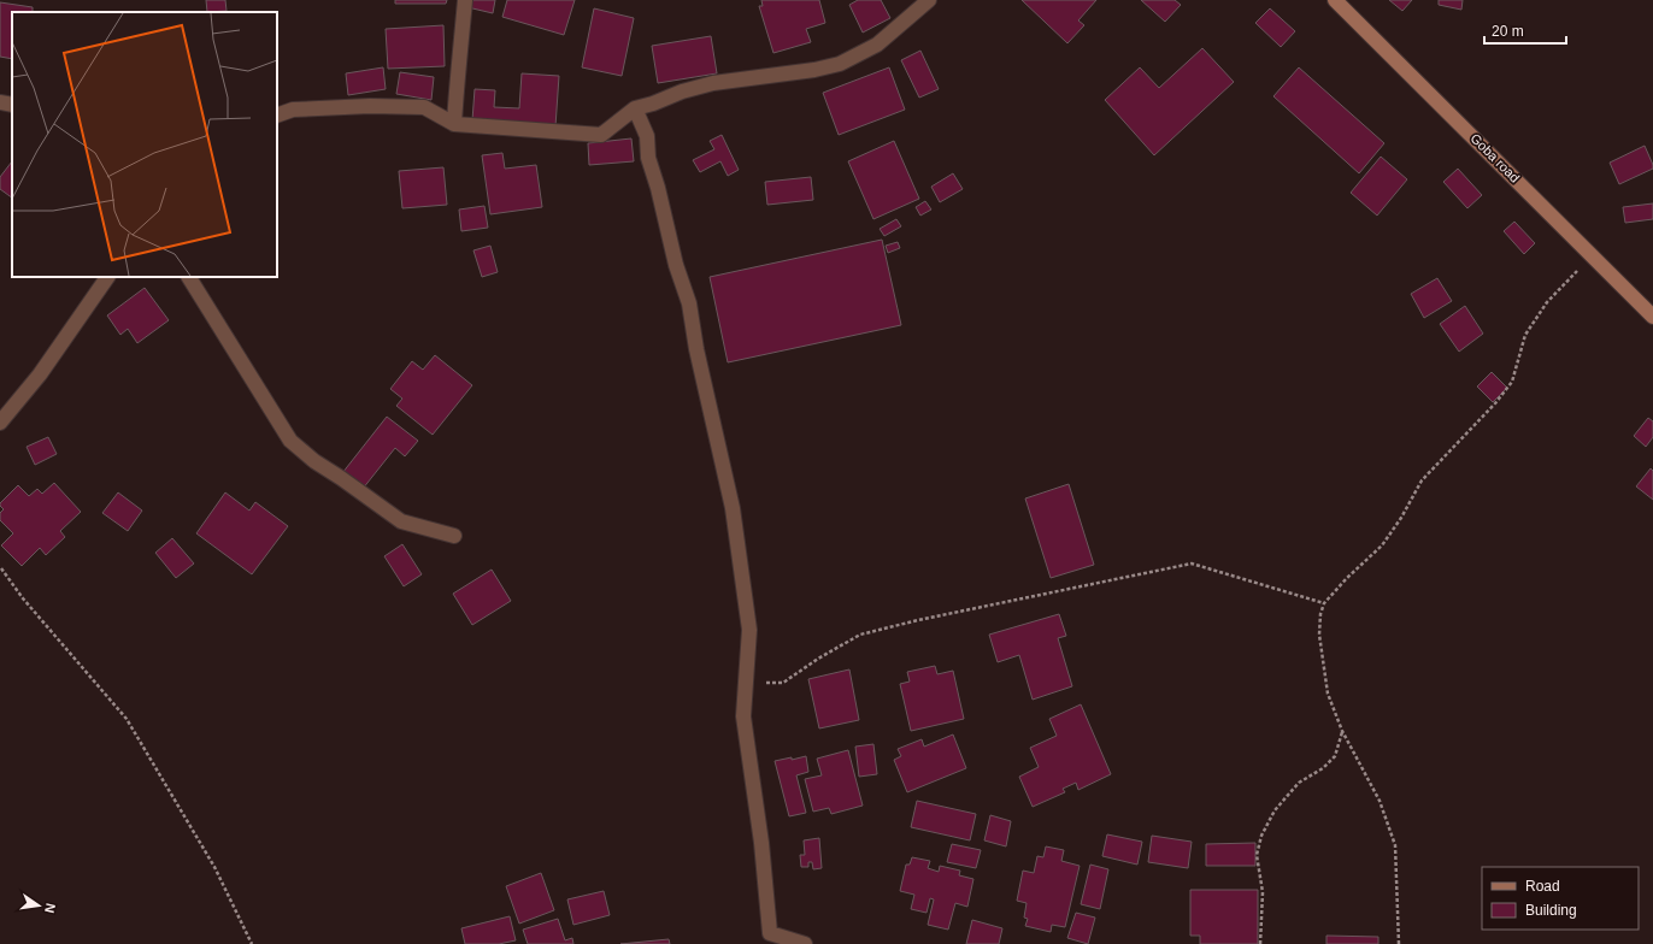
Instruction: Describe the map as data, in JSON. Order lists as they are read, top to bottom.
{
  "streets": {
    "main road": ["Goba road"]
  },
  "legend": ["Road", "Building"],
  "scale_bar": "20 m",
  "north": "right"
}
